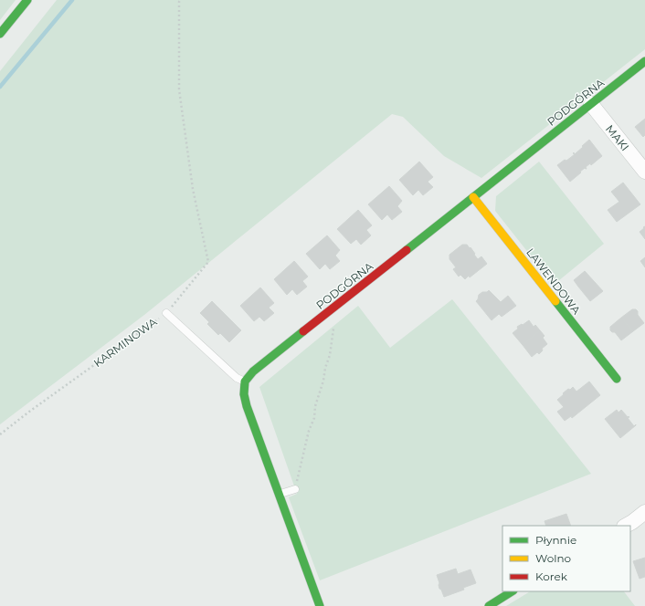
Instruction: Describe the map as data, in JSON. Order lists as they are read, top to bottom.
{
  "streets": {
    "main road": ["PODGÓRNA", "LAWENDOWA"],
    "street": ["MAKI"],
    "lane": ["KARMINOWA"]
  },
  "crossings": [
    ["PODGÓRNA", "MAKI"],
    ["PODGÓRNA", "LAWENDOWA"],
    ["PODGÓRNA", "KARMINOWA"]
  ],
  "legend": ["Płynnie", "Wolno", "Korek"]
}
